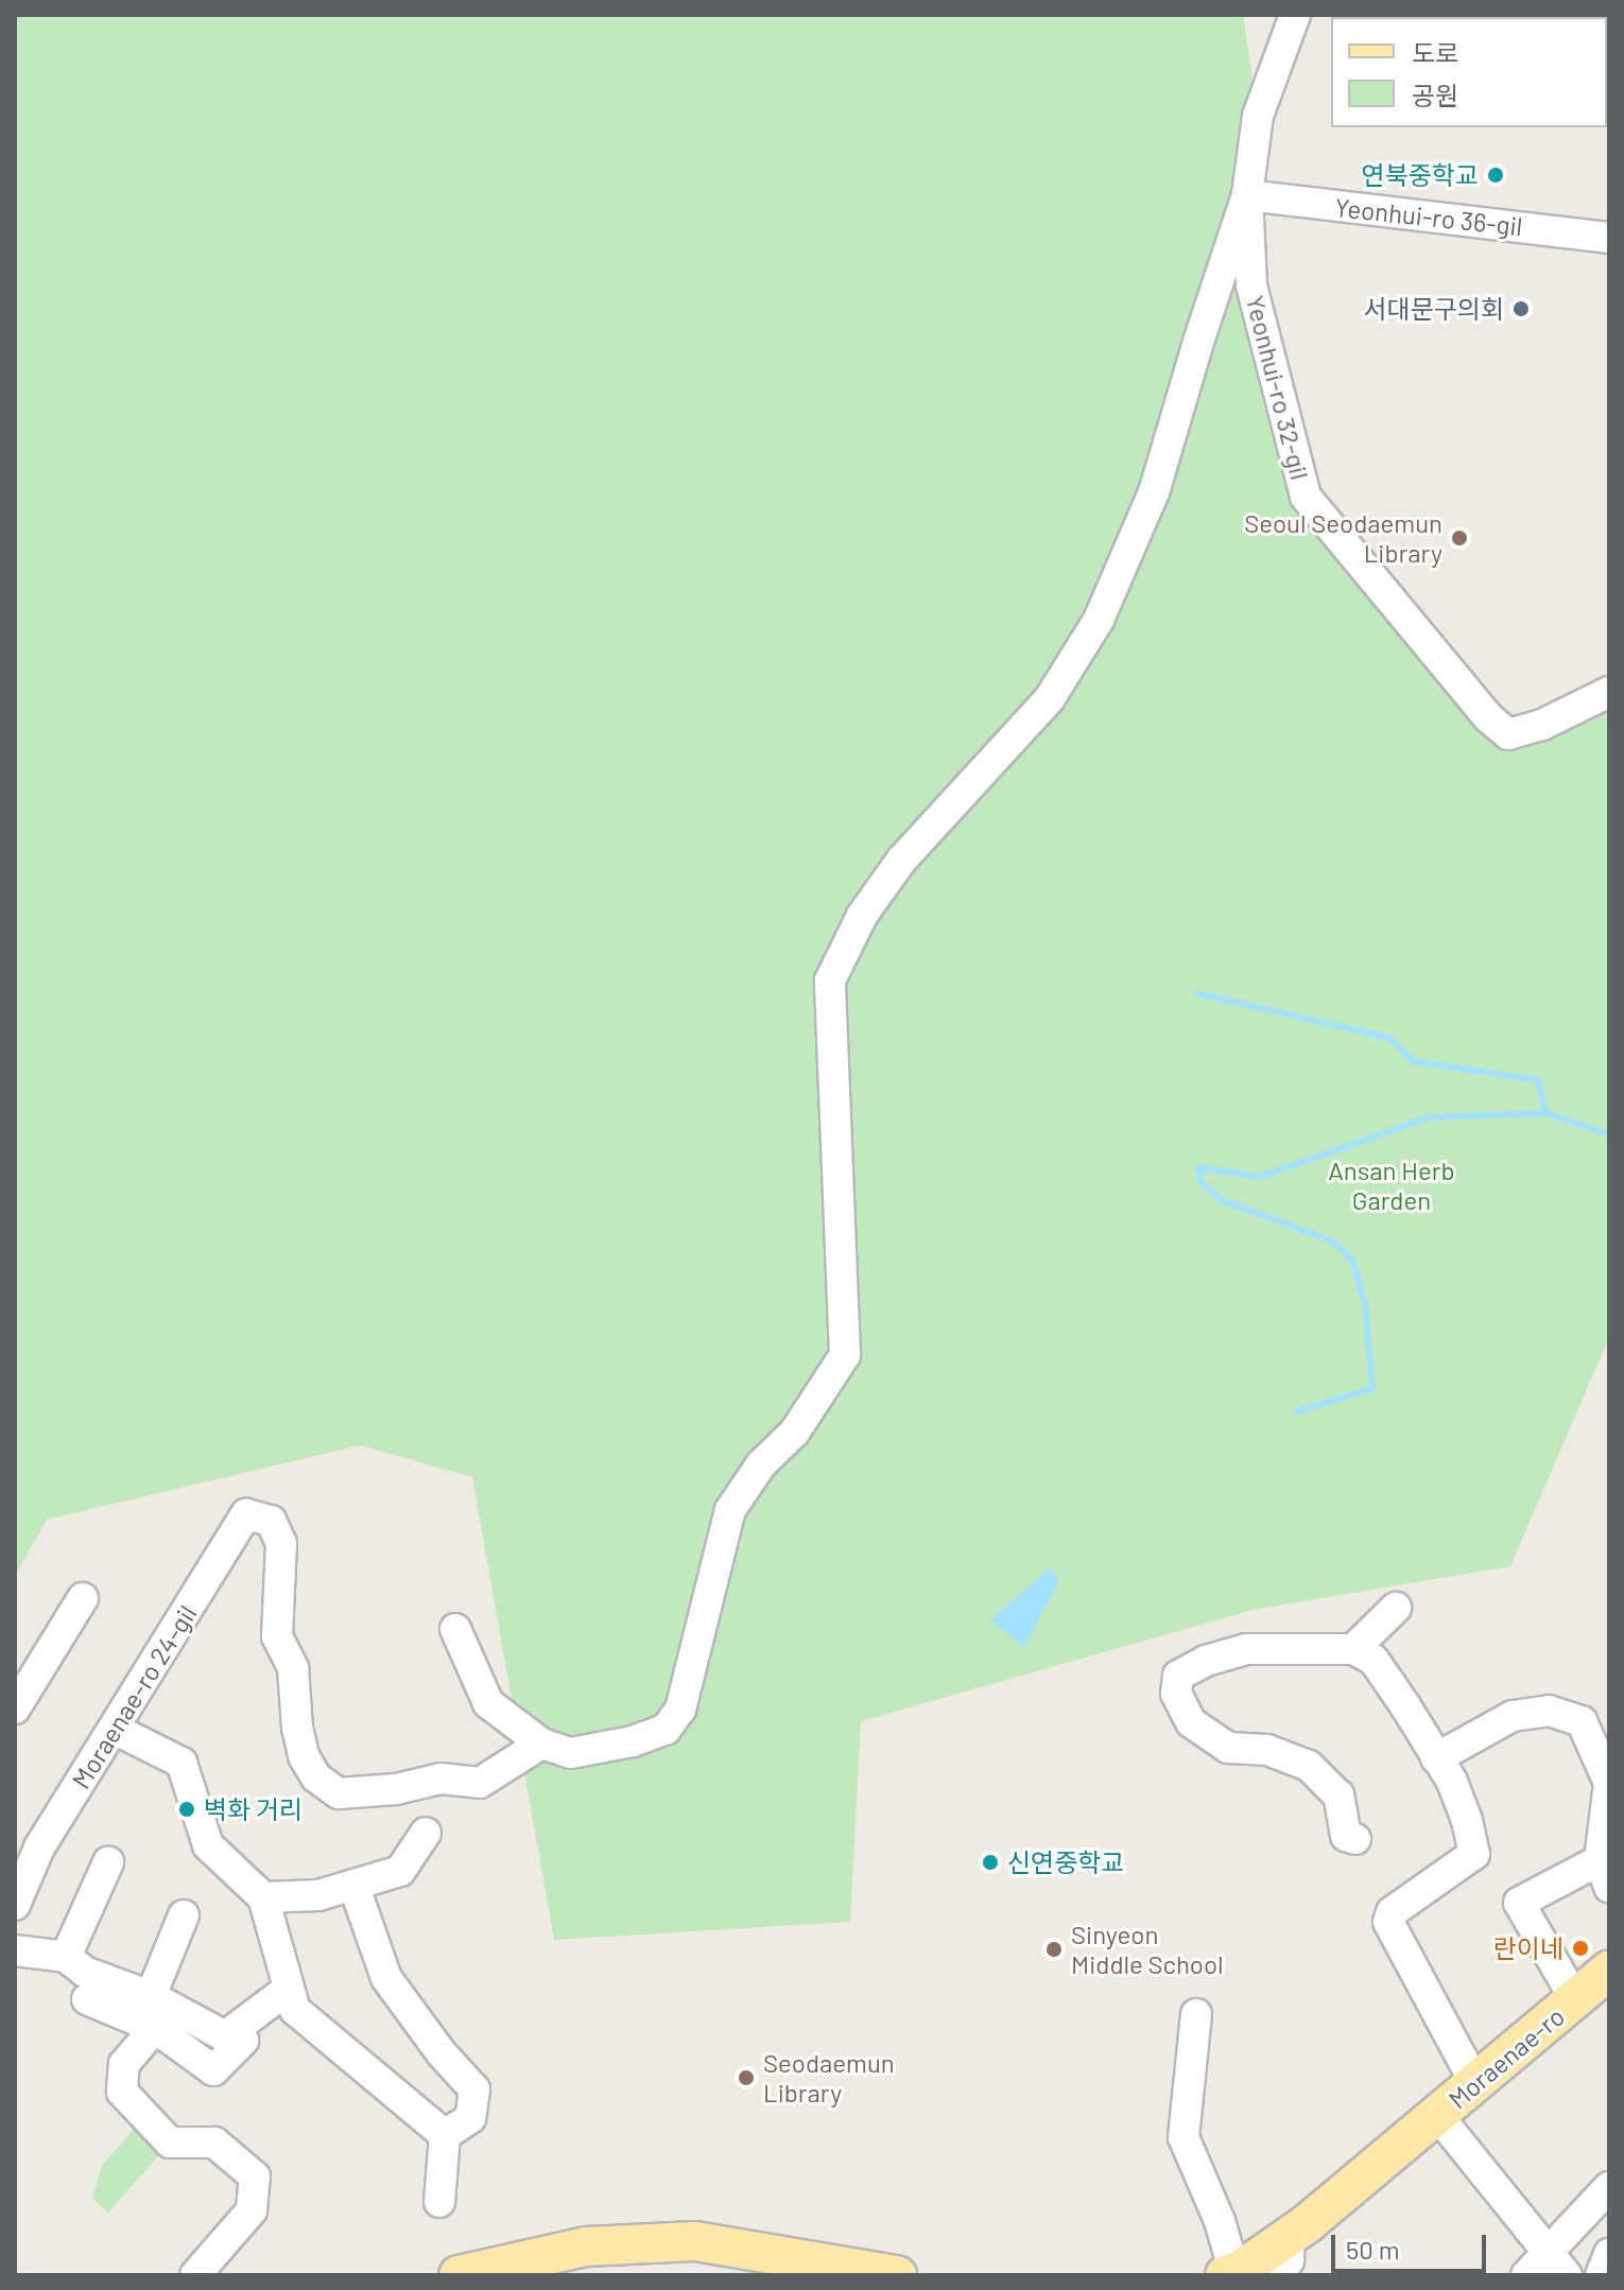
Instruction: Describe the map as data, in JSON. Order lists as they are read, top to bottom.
{
  "streets": {
    "main road": ["Moraenae-ro"],
    "street": ["Yeonhui-ro 36-gil", "Yeonhui-ro 32-gil", "Moraenae-ro 24-gil"]
  },
  "crossings": [
    ["Yeonhui-ro 36-gil", "Yeonhui-ro 32-gil"]
  ],
  "parks": ["Ansan Herb Garden"],
  "places": [
    "연북중학교",
    "서대문구의회",
    "Seoul Seodaemun Library",
    "벽화 거리",
    "신연중학교",
    "란이네",
    "Sinyeon Middle School",
    "Seodaemun Library"
  ],
  "legend": ["도로", "공원"],
  "scale_bar": "50 m"
}
